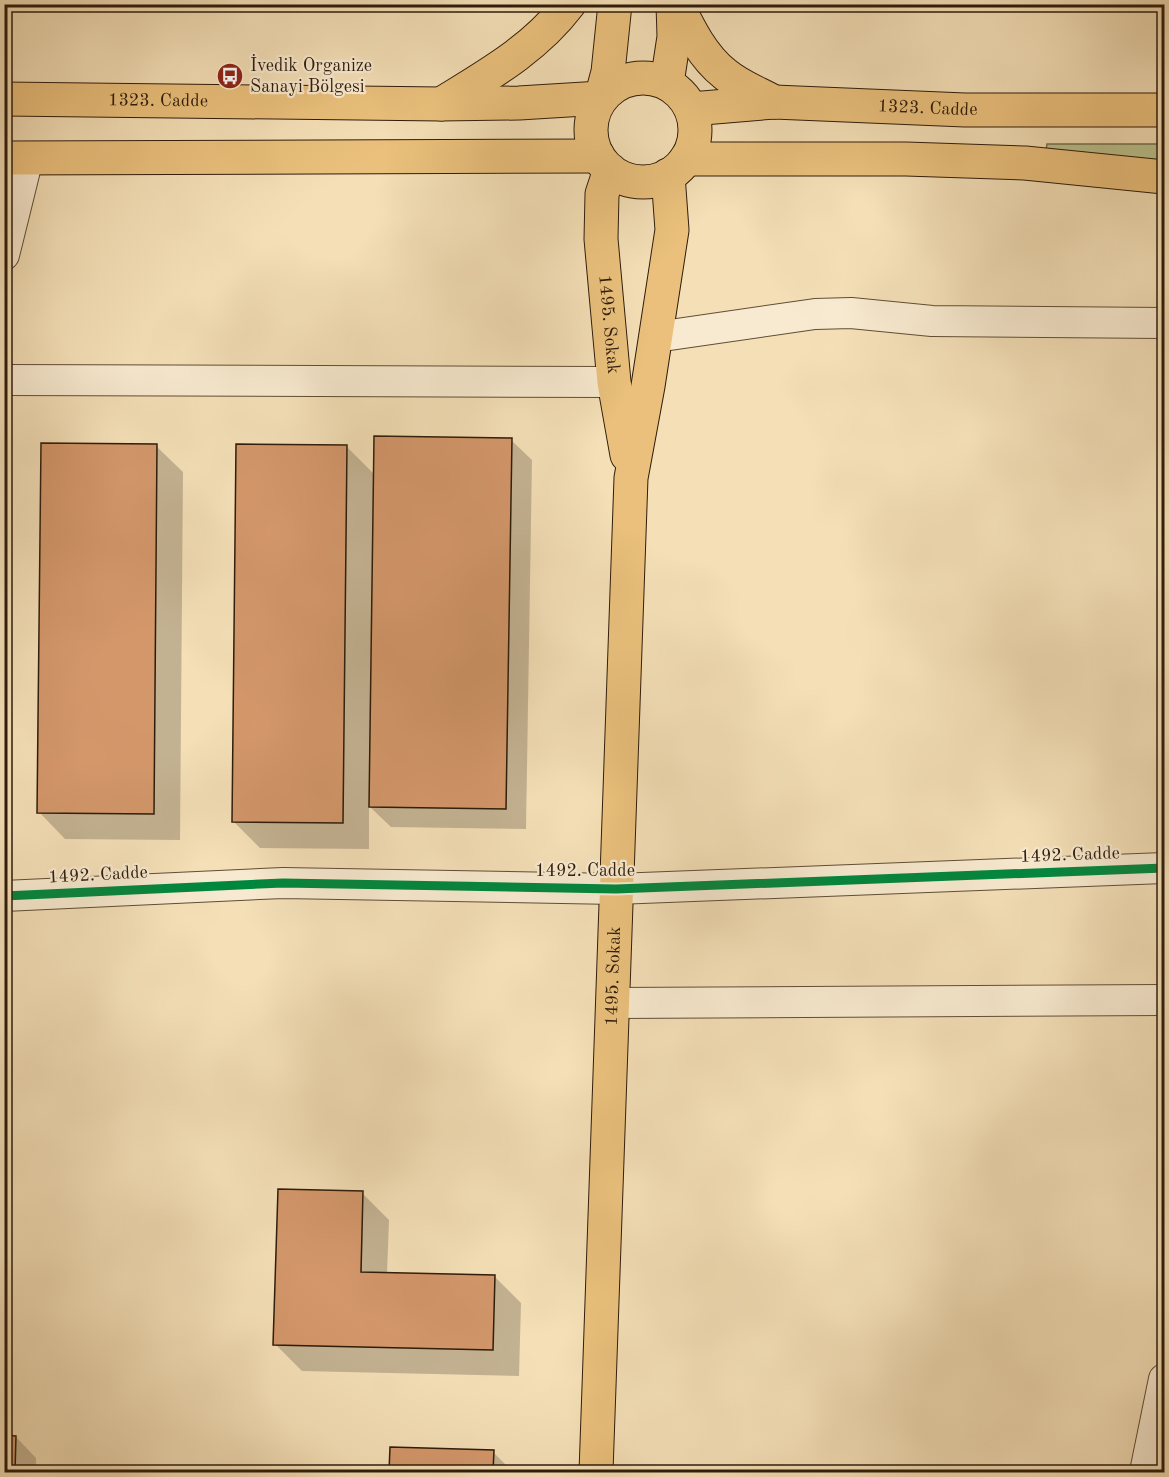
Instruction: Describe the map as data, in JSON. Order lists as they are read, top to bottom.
{
  "streets": {
    "main road": ["1323. Cadde", "1495. Sokak"],
    "street": ["1492. Cadde"]
  },
  "crossings": [
    ["1323. Cadde", "1495. Sokak"],
    ["1495. Sokak", "1492. Cadde"]
  ],
  "places": {
    "bus stop": ["İvedik Organize Sanayi Bölgesi"]
  }
}
